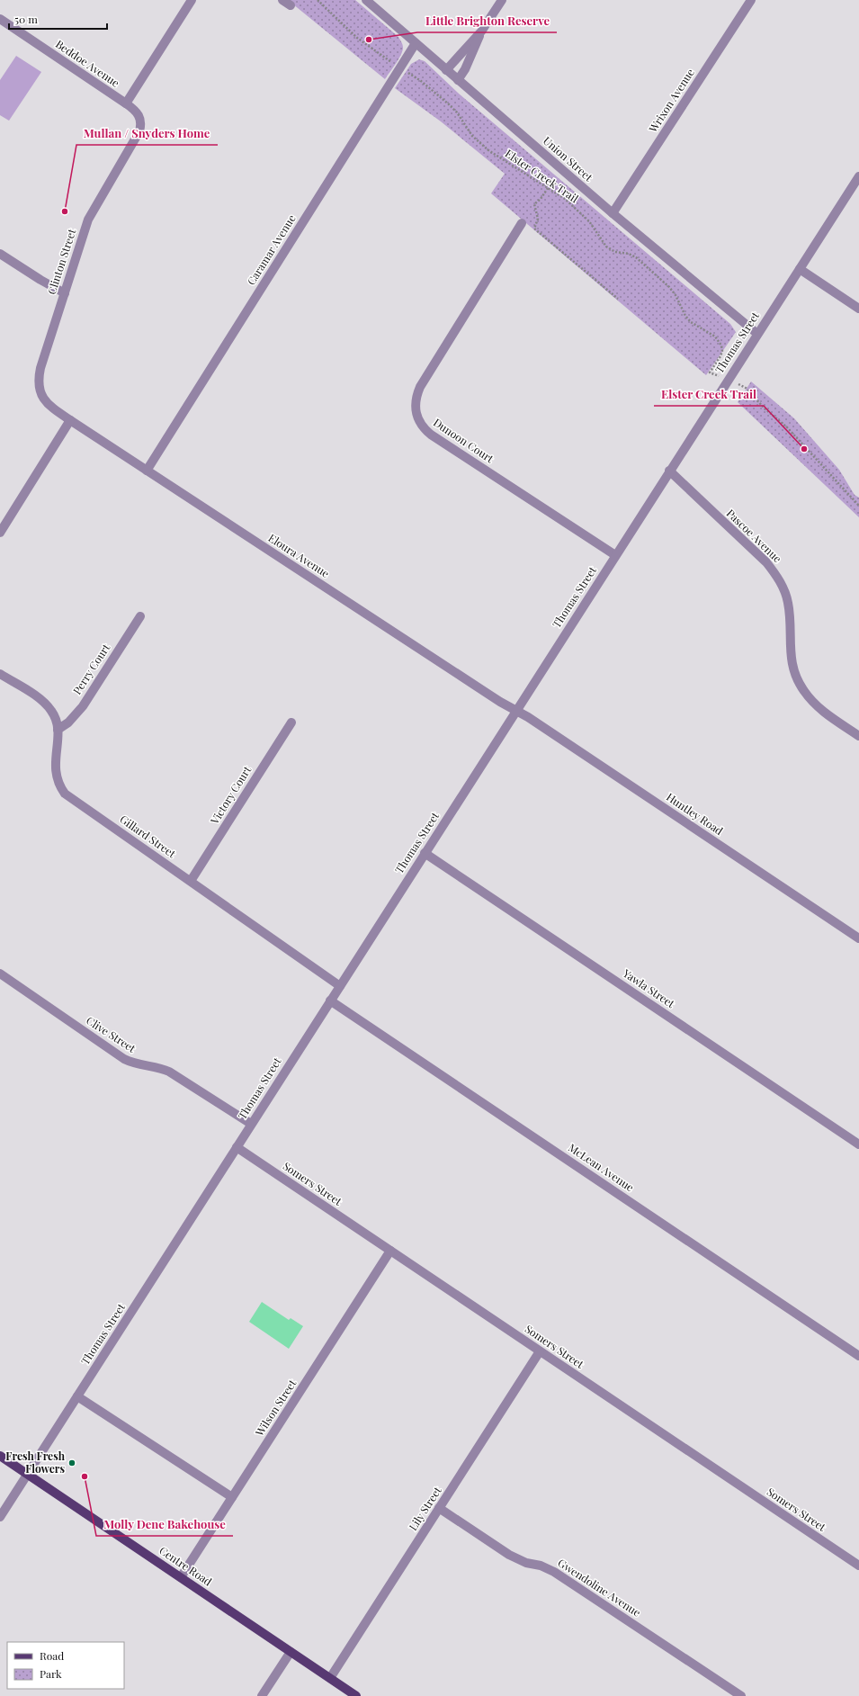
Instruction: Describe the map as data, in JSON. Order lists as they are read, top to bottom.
{
  "streets": {
    "main road": ["Centre Road"],
    "street": [
      "Beddoe Avenue",
      "Wrixon Avenue",
      "Union Street",
      "Caramar Avenue",
      "Clinton Street",
      "Thomas Street",
      "Dunoon Court",
      "Pascoe Avenue",
      "Eloura Avenue",
      "Perry Court",
      "Victory Court",
      "Huntley Road",
      "Gillard Street",
      "Yawla Street",
      "Clive Street",
      "McLean Avenue",
      "Somers Street",
      "Wilson Street",
      "Lily Street",
      "Gwendoline Avenue"
    ],
    "path": ["Elster Creek Trail"]
  },
  "crossings": [
    ["Beddoe Avenue", "Clinton Street"],
    ["Wrixon Avenue", "Union Street"],
    ["Union Street", "Caramar Avenue"],
    ["Union Street", "Thomas Street"],
    ["Elster Creek Trail", "Caramar Avenue"],
    ["Caramar Avenue", "Eloura Avenue"],
    ["Clinton Street", "Eloura Avenue"],
    ["Thomas Street", "Dunoon Court"],
    ["Thomas Street", "Pascoe Avenue"],
    ["Thomas Street", "Eloura Avenue"],
    ["Thomas Street", "Huntley Road"],
    ["Thomas Street", "Gillard Street"],
    ["Thomas Street", "Yawla Street"],
    ["Thomas Street", "Clive Street"],
    ["Thomas Street", "McLean Avenue"],
    ["Thomas Street", "Somers Street"],
    ["Thomas Street", "Centre Road"],
    ["Eloura Avenue", "Huntley Road"],
    ["Perry Court", "Gillard Street"],
    ["Victory Court", "Gillard Street"],
    ["Somers Street", "Wilson Street"],
    ["Somers Street", "Lily Street"],
    ["Wilson Street", "Centre Road"],
    ["Lily Street", "Centre Road"],
    ["Lily Street", "Gwendoline Avenue"]
  ],
  "places": [
    "Little Brighton Reserve",
    "Mullan / Snyders Home",
    "Elster Creek Trail",
    "Fresh Fresh Flowers",
    "Molly Dene Bakehouse"
  ],
  "legend": ["Road", "Park"],
  "scale_bar": "50 m"
}
